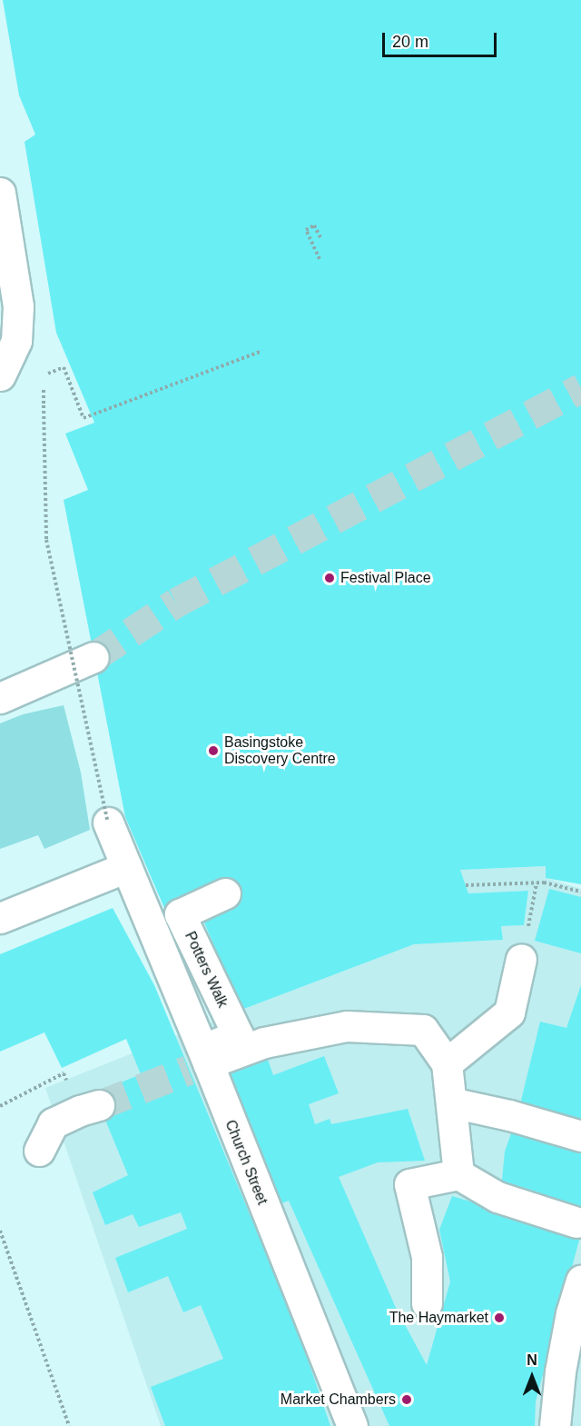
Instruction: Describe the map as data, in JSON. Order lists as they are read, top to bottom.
{
  "streets": {
    "street": ["Potters Walk", "Church Street"]
  },
  "crossings": [
    ["Potters Walk", "Church Street"]
  ],
  "places": [
    "Festival Place",
    "Basingstoke Discovery Centre",
    "The Haymarket",
    "Market Chambers"
  ],
  "scale_bar": "20 m",
  "north": "top"
}
